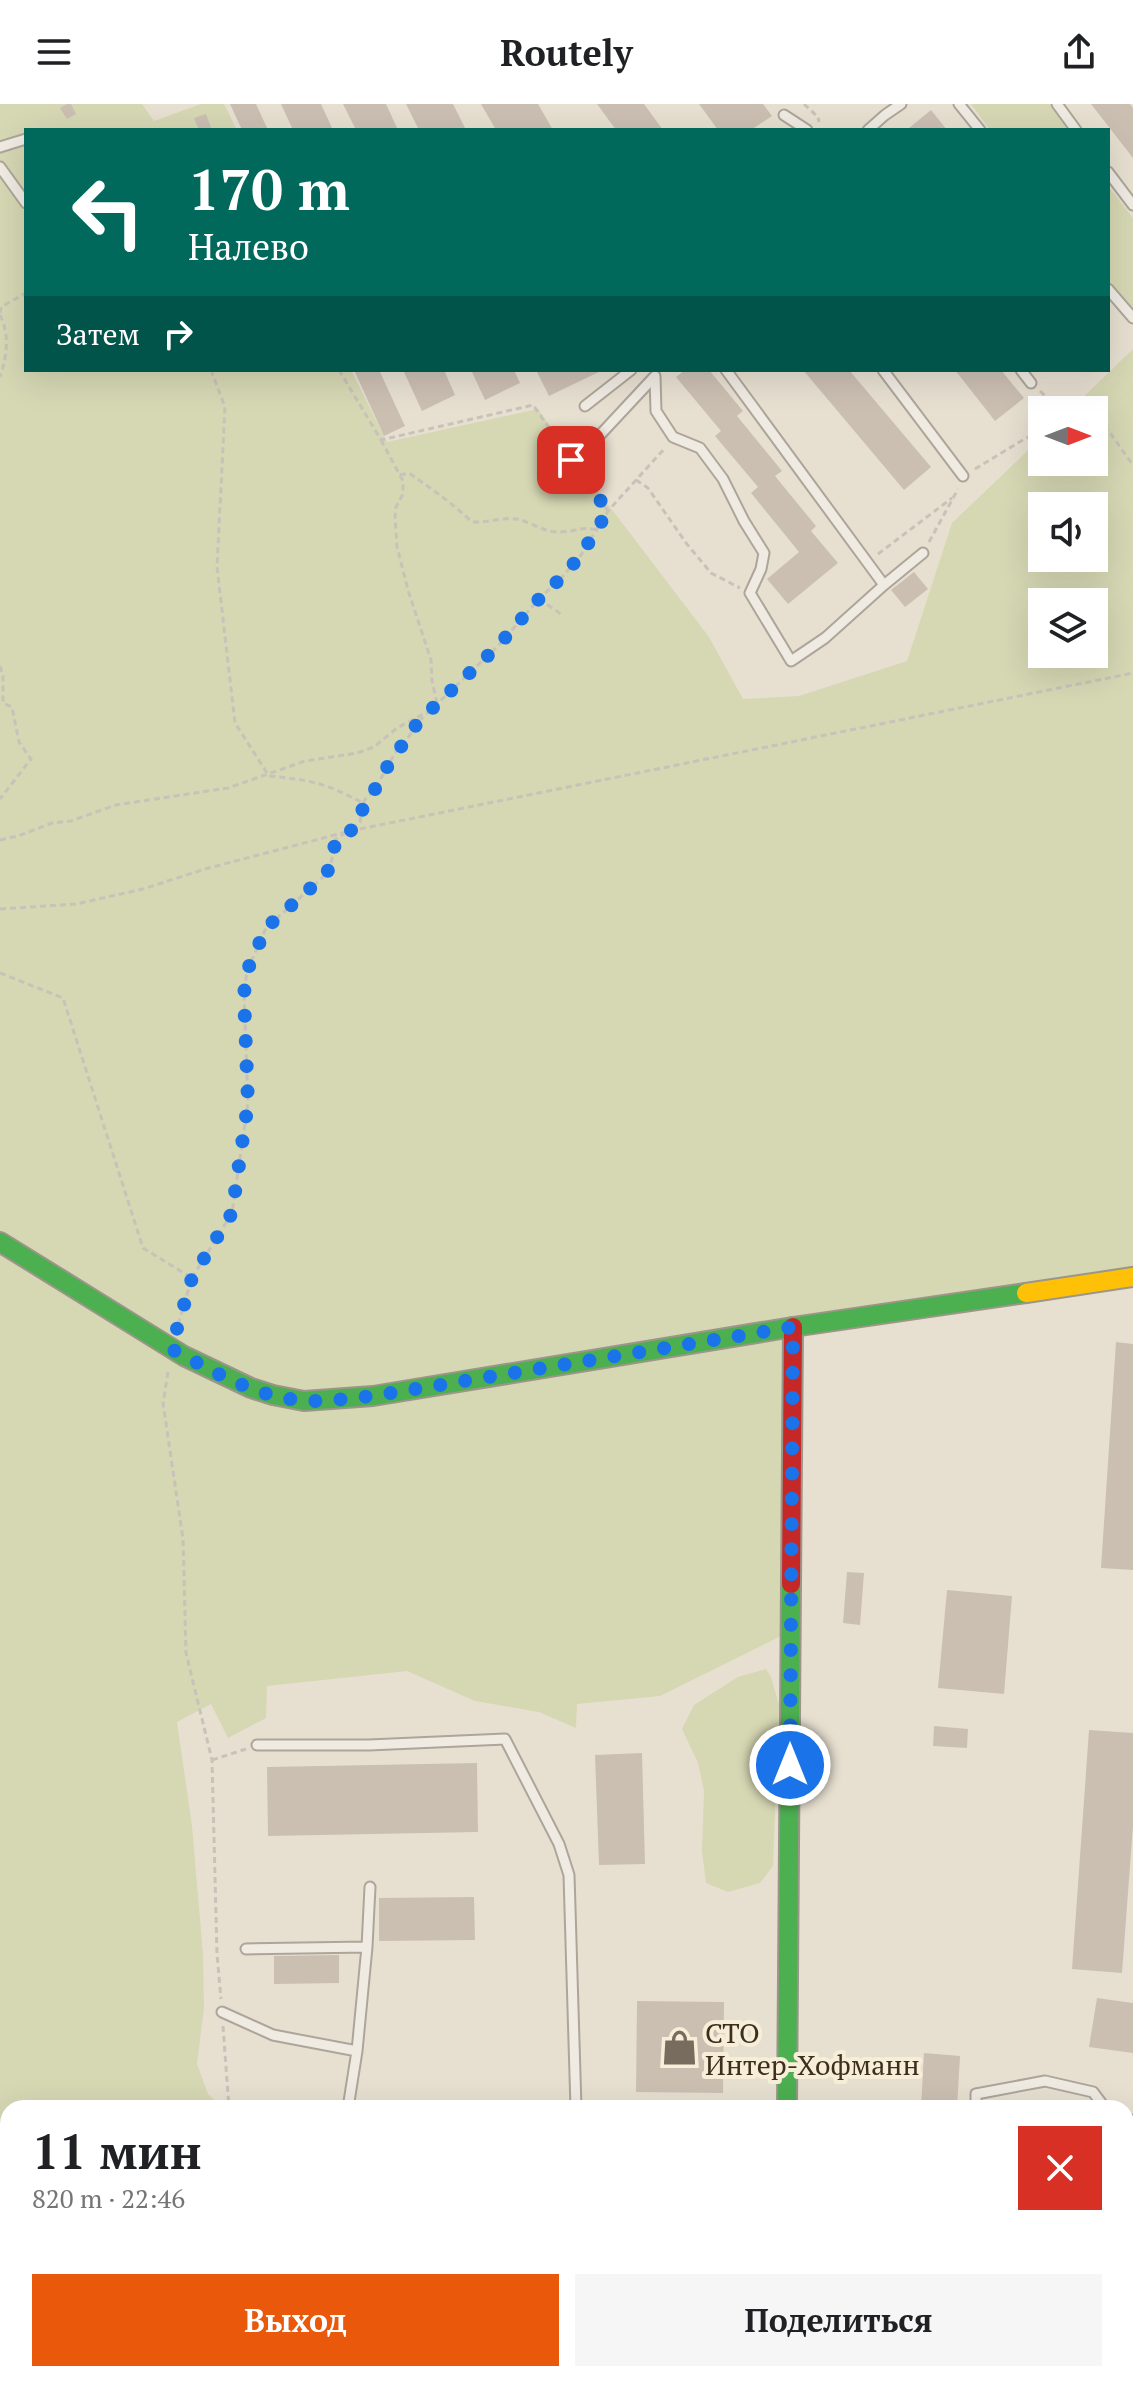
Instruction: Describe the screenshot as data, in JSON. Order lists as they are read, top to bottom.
{
  "places": {
    "shop": ["СТО Интер-Хофманн"]
  },
  "north": "right",
  "page": {
    "header": "Routely",
    "turn": ["170 m", "Налево"],
    "then": "Затем",
    "heading": ["11 мин", "820 m · 22:46"],
    "buttons": ["Выход", "Поделиться"]
  }
}
